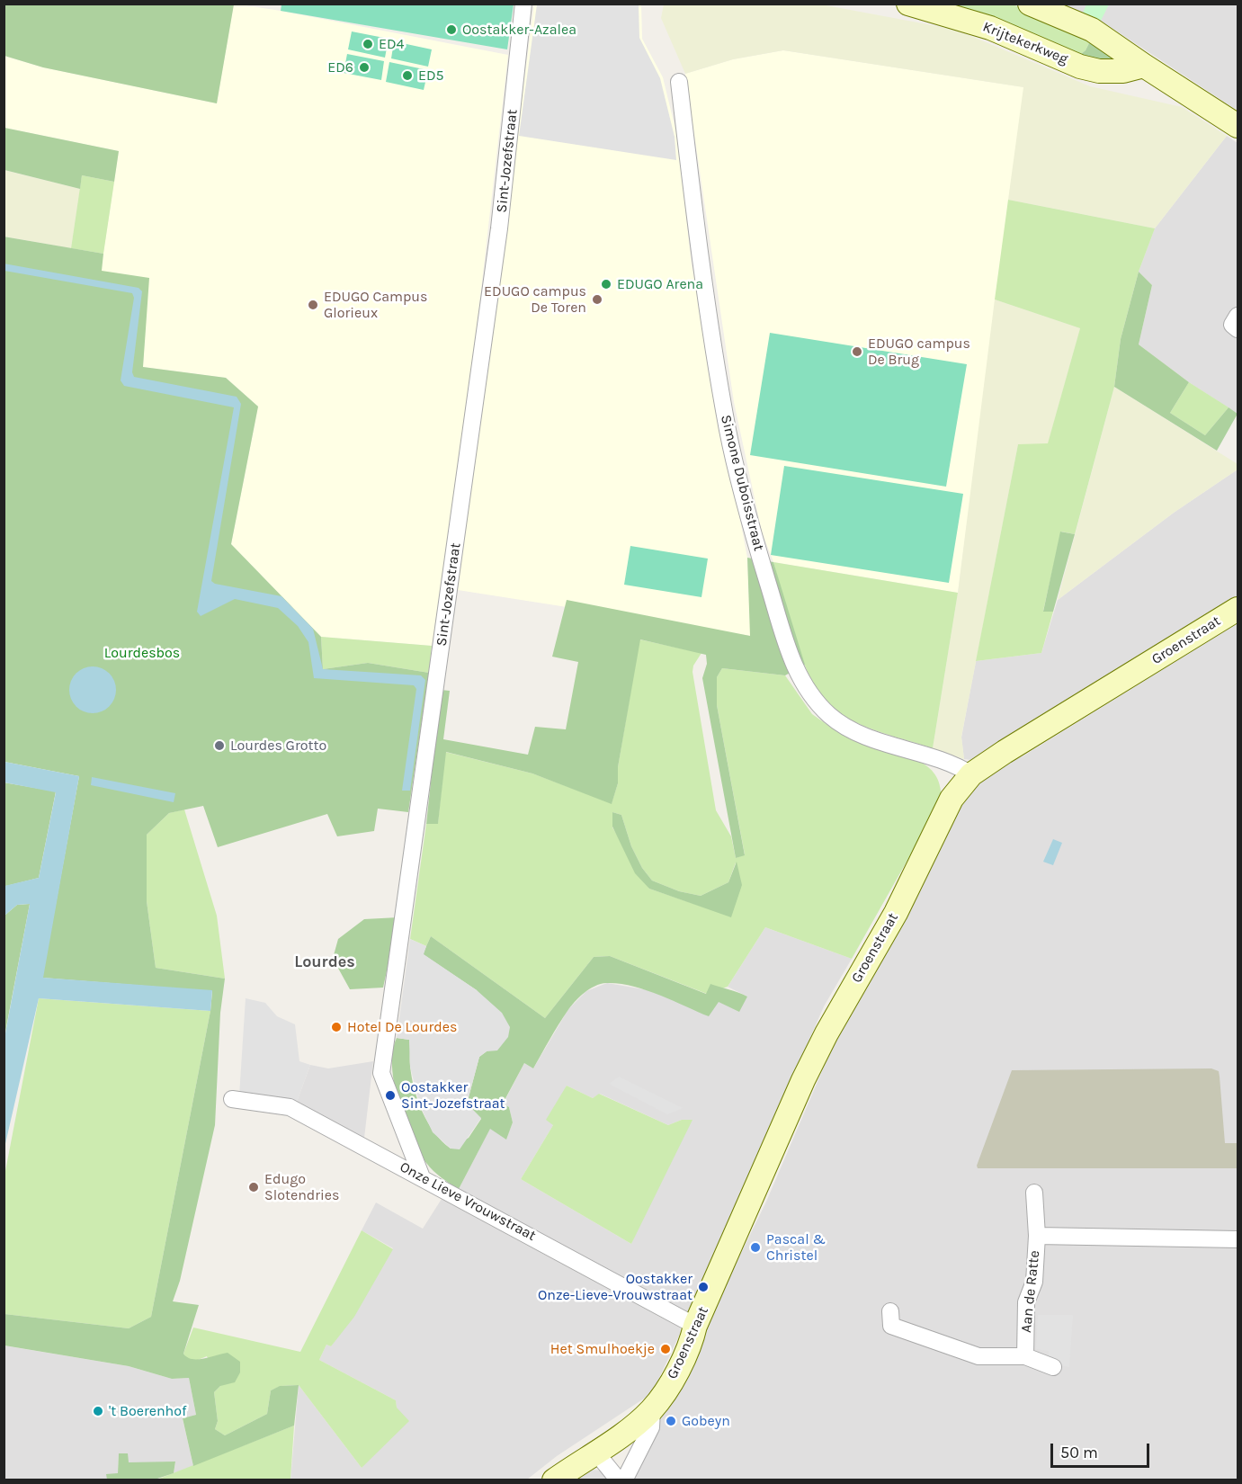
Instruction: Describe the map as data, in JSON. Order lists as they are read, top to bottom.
{
  "streets": {
    "street": [
      "Krijtekerkweg",
      "Sint-Jozefstraat",
      "Simone Duboisstraat",
      "Groenstraat",
      "Onze Lieve Vrouwstraat",
      "Aan de Ratte"
    ]
  },
  "crossings": [
    ["Sint-Jozefstraat", "Onze Lieve Vrouwstraat"],
    ["Simone Duboisstraat", "Groenstraat"],
    ["Groenstraat", "Onze Lieve Vrouwstraat"]
  ],
  "districts": ["Lourdes"],
  "parks": ["Lourdesbos"],
  "places": [
    "Oostakker-Azalea",
    "ED4",
    "ED6",
    "ED5",
    "EDUGO Arena",
    "EDUGO campus De Toren",
    "EDUGO Campus Glorieux",
    "EDUGO campus De Brug",
    "Lourdes Grotto",
    "Hotel De Lourdes",
    "Oostakker Sint-Jozefstraat",
    "Edugo Slotendries",
    "Pascal & Christel",
    "Oostakker Onze-Lieve-Vrouwstraat",
    "Het Smulhoekje",
    "'t Boerenhof",
    "Gobeyn"
  ],
  "scale_bar": "50 m"
}
